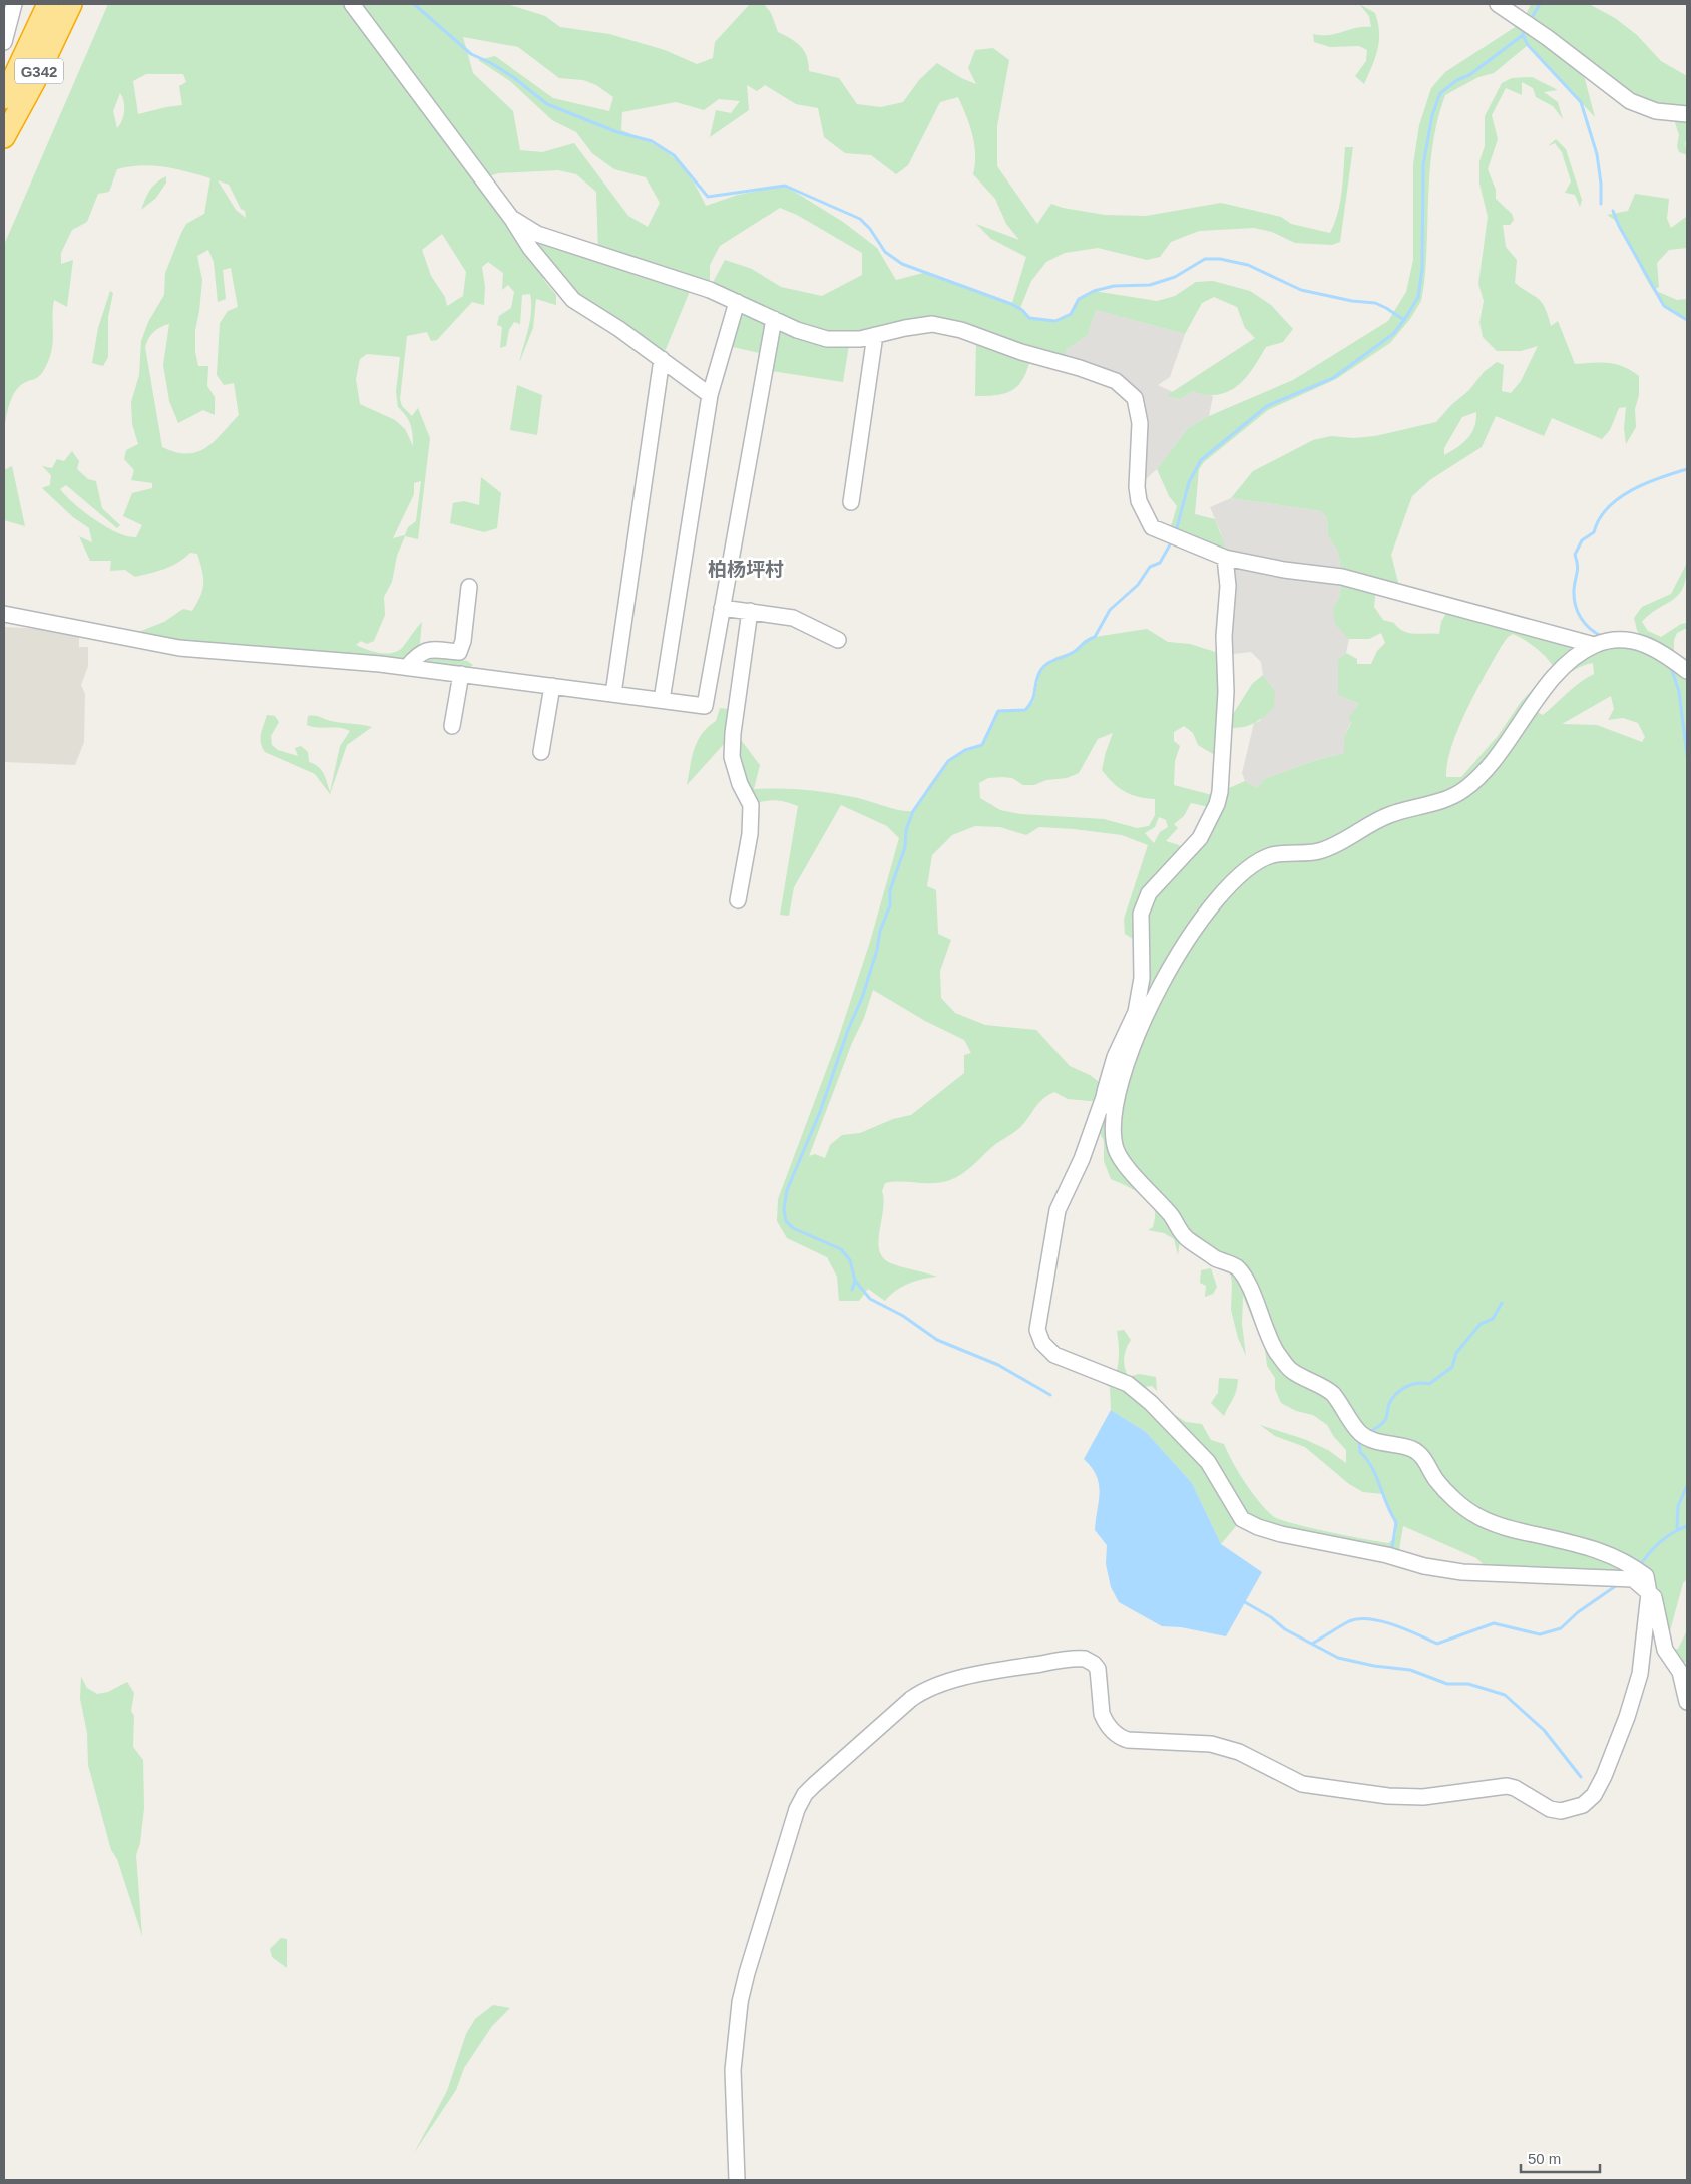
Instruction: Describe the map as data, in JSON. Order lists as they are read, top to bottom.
{
  "streets": {
    "highway": ["G342"]
  },
  "districts": ["柏杨坪村"],
  "scale_bar": "50 m"
}
